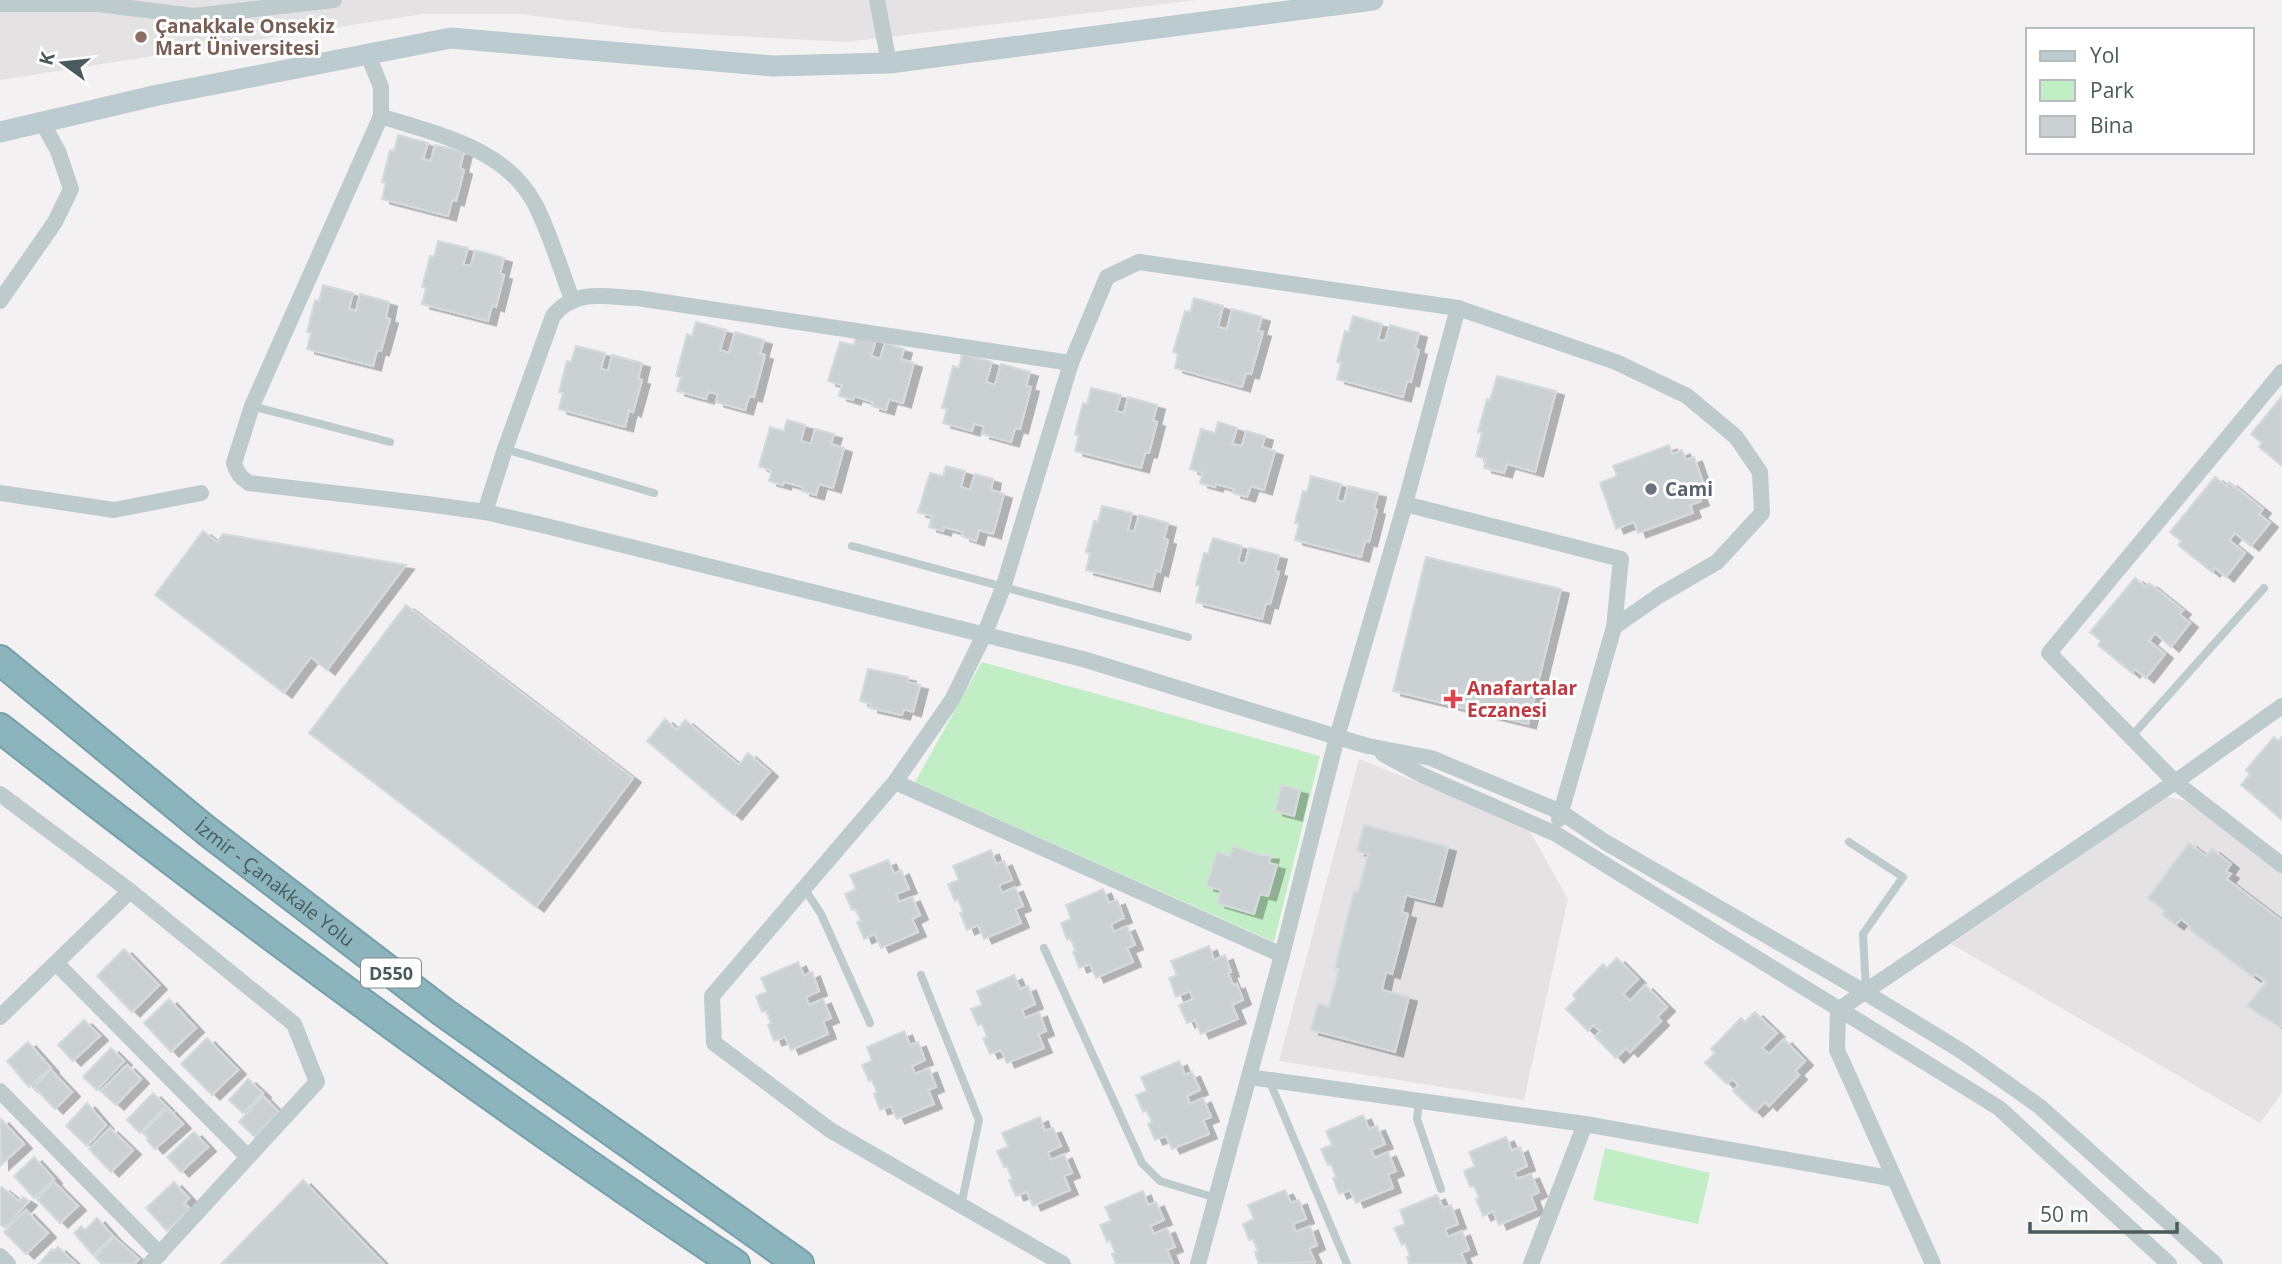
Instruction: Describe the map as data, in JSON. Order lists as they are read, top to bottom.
{
  "streets": {
    "highway": ["İzmir - Çanakkale Yolu", "D550"]
  },
  "places": {
    "other": ["Çanakkale Onsekiz Mart Üniversitesi", "Cami"],
    "health": ["Anafartalar Eczanesi"]
  },
  "legend": ["Yol", "Park", "Bina"],
  "scale_bar": "50 m",
  "north": "left"
}
